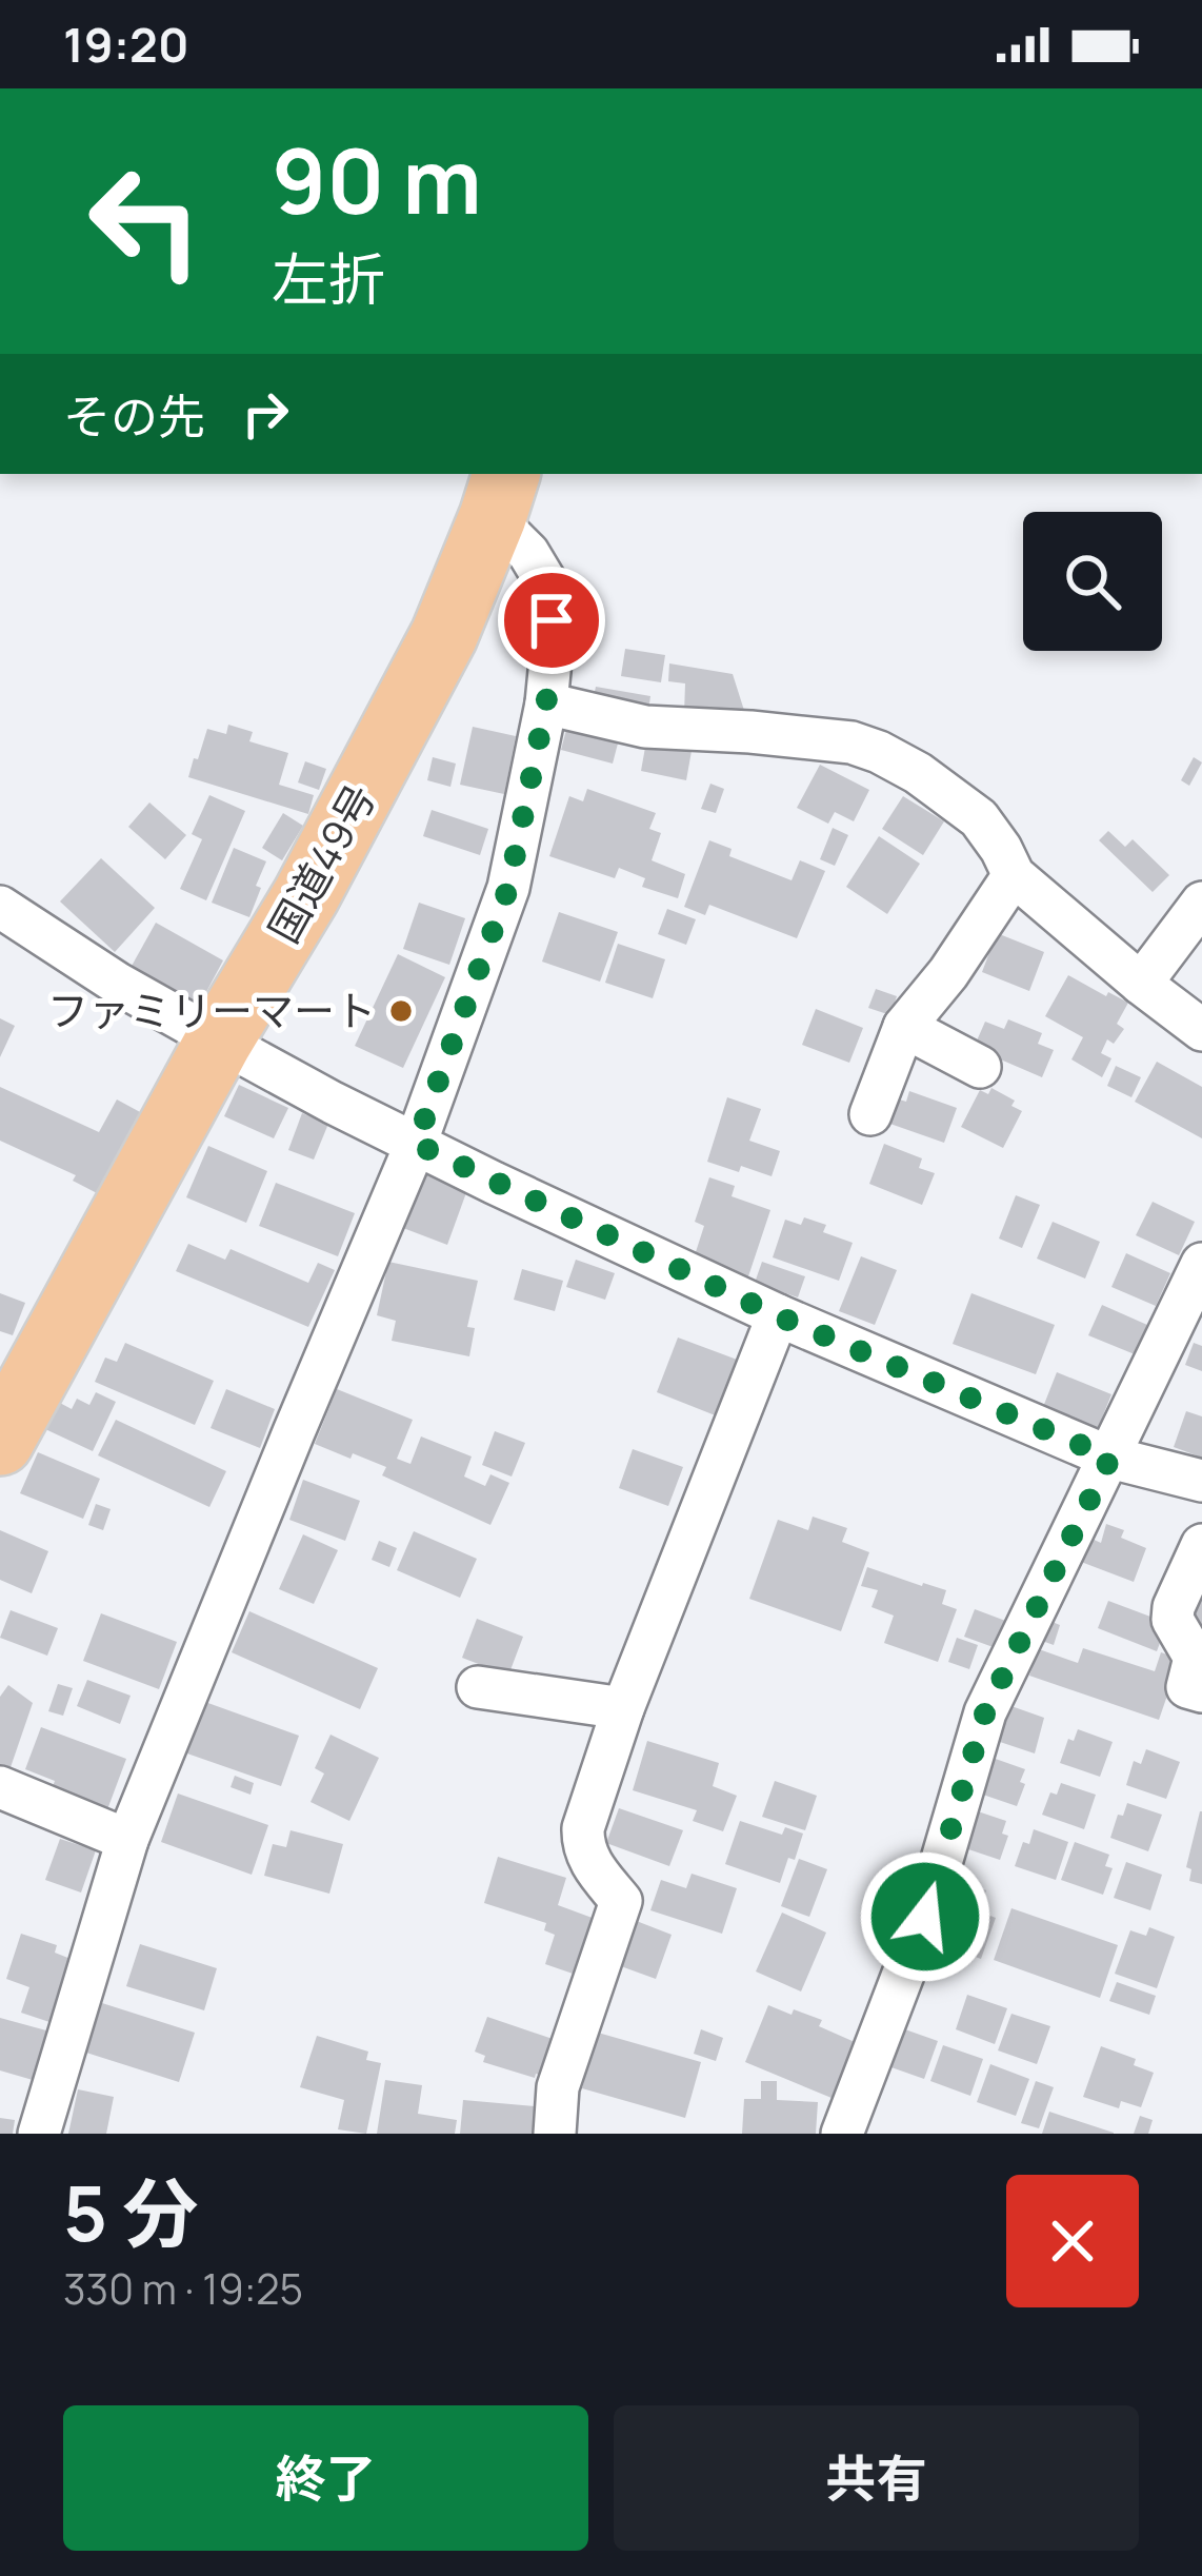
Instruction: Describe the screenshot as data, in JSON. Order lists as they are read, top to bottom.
{
  "streets": {
    "highway": ["国道49号"]
  },
  "places": ["ファミリーマート"],
  "page": {
    "status": "19:20",
    "turn": ["90 m", "左折"],
    "then": "その先",
    "heading": ["5 分", "330 m · 19:25"],
    "buttons": ["終了", "共有"]
  }
}
